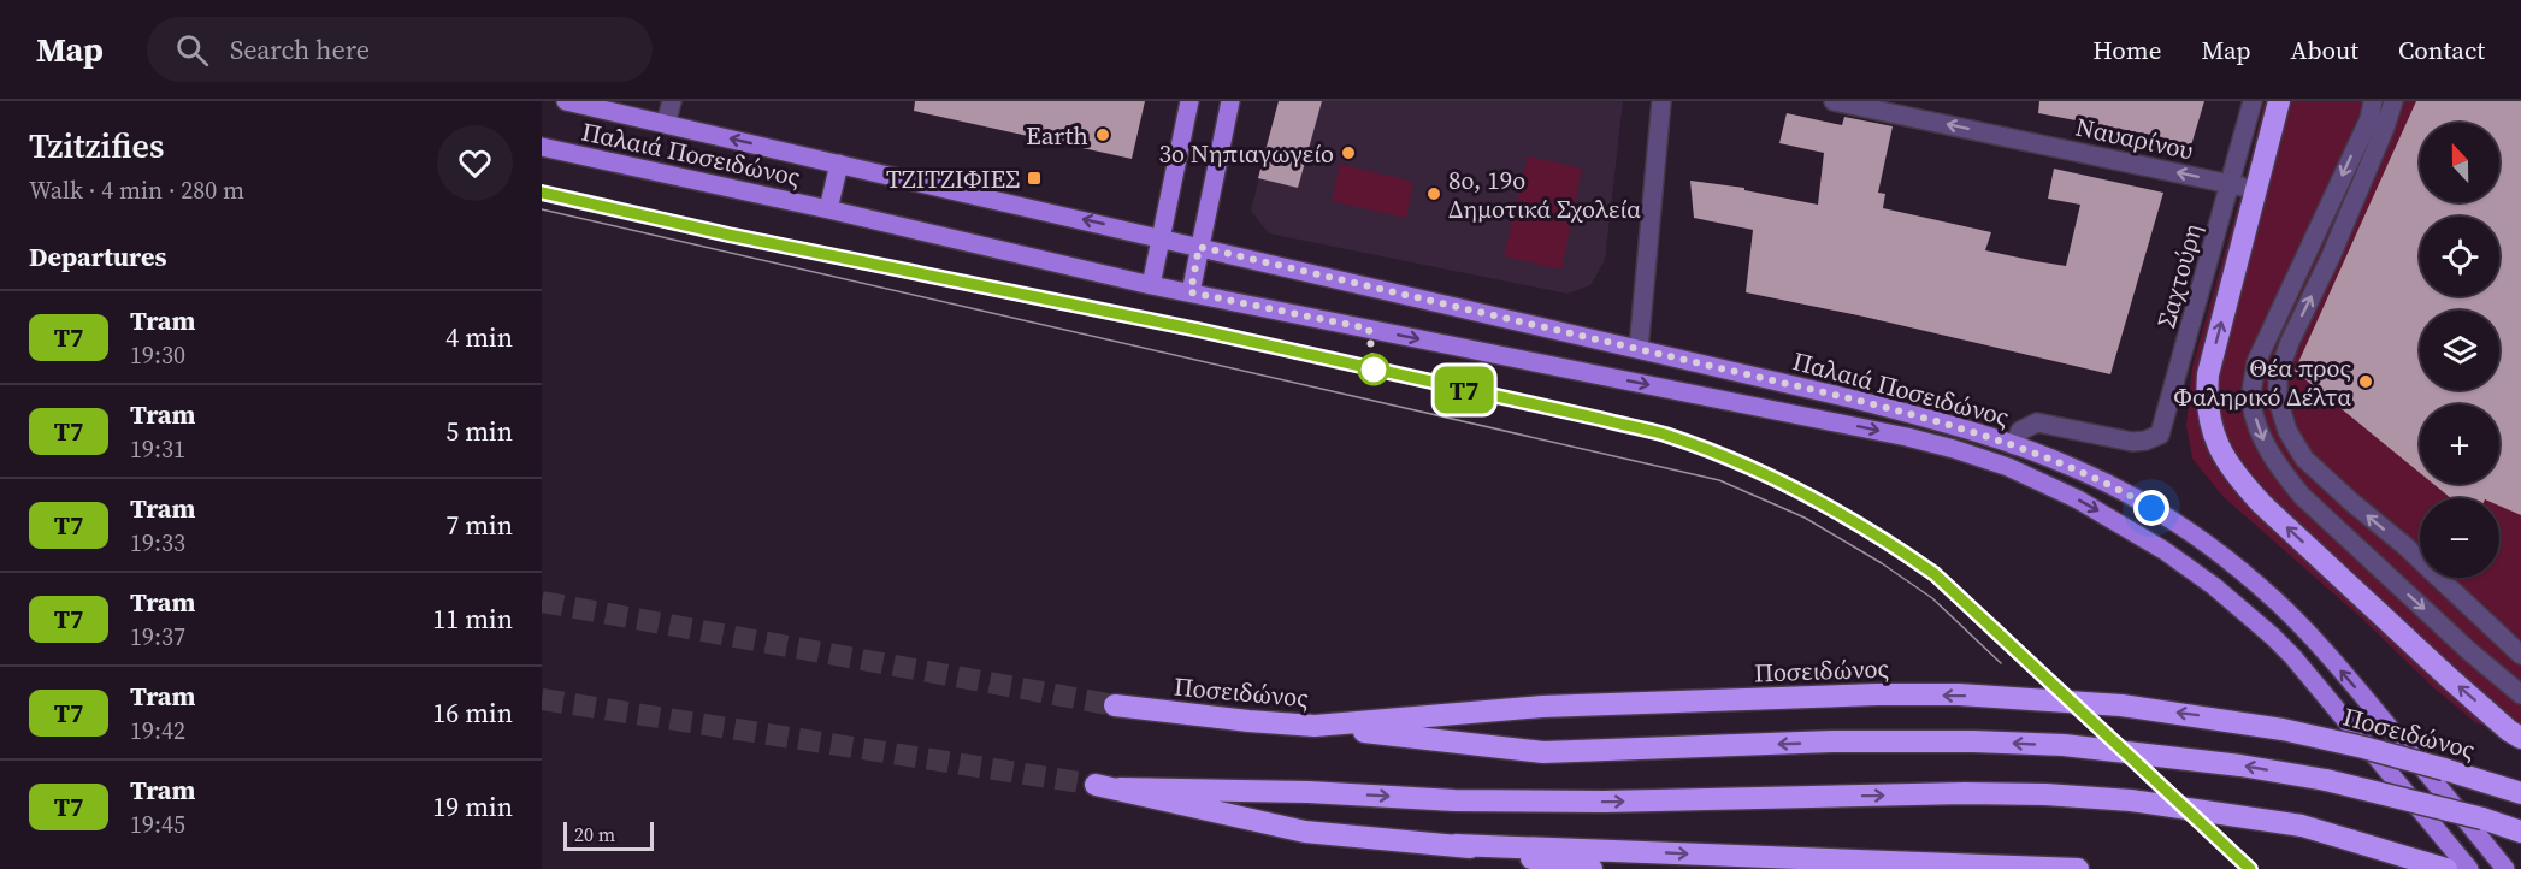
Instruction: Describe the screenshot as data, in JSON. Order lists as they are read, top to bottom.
{
  "streets": {
    "highway": ["Ποσειδώνος"],
    "main road": ["Παλαιά Ποσειδώνος"],
    "street": ["Ναυαρίνου", "Σαχτούρη"]
  },
  "crossings": [
    ["Ναυαρίνου", "Σαχτούρη"],
    ["Παλαιά Ποσειδώνος", "Σαχτούρη"]
  ],
  "one_way": ["Ναυαρίνου"],
  "places": {
    "other": [
      "Earth",
      "3ο Νηπιαγωγείο",
      "8ο, 19ο Δημοτικά Σχολεία",
      "Θέα προς Φαληρικό Δέλτα"
    ],
    "transit": ["ΤΖΙΤΖΙΦΙΕΣ"]
  },
  "lines": ["tram line Τ7"],
  "scale_bar": "20 m",
  "north": "top",
  "page": {
    "header": "Map",
    "search": "Search here",
    "nav": [
      "Home",
      "Map",
      "About",
      "Contact"
    ],
    "heading": [
      ["Tzitzifies", "Walk · 4 min · 280 m"],
      "Departures"
    ],
    "on_map": "Τ7",
    "map_buttons": ["+", "−"],
    "list": [
      {
        "mark": "Τ7",
        "name": "Tram",
        "note": "19:30",
        "value": "4 min"
      },
      {
        "mark": "Τ7",
        "name": "Tram",
        "note": "19:31",
        "value": "5 min"
      },
      {
        "mark": "Τ7",
        "name": "Tram",
        "note": "19:33",
        "value": "7 min"
      },
      {
        "mark": "Τ7",
        "name": "Tram",
        "note": "19:37",
        "value": "11 min"
      },
      {
        "mark": "Τ7",
        "name": "Tram",
        "note": "19:42",
        "value": "16 min"
      },
      {
        "mark": "Τ7",
        "name": "Tram",
        "note": "19:45",
        "value": "19 min"
      }
    ],
    "scale": "20 m"
  }
}
